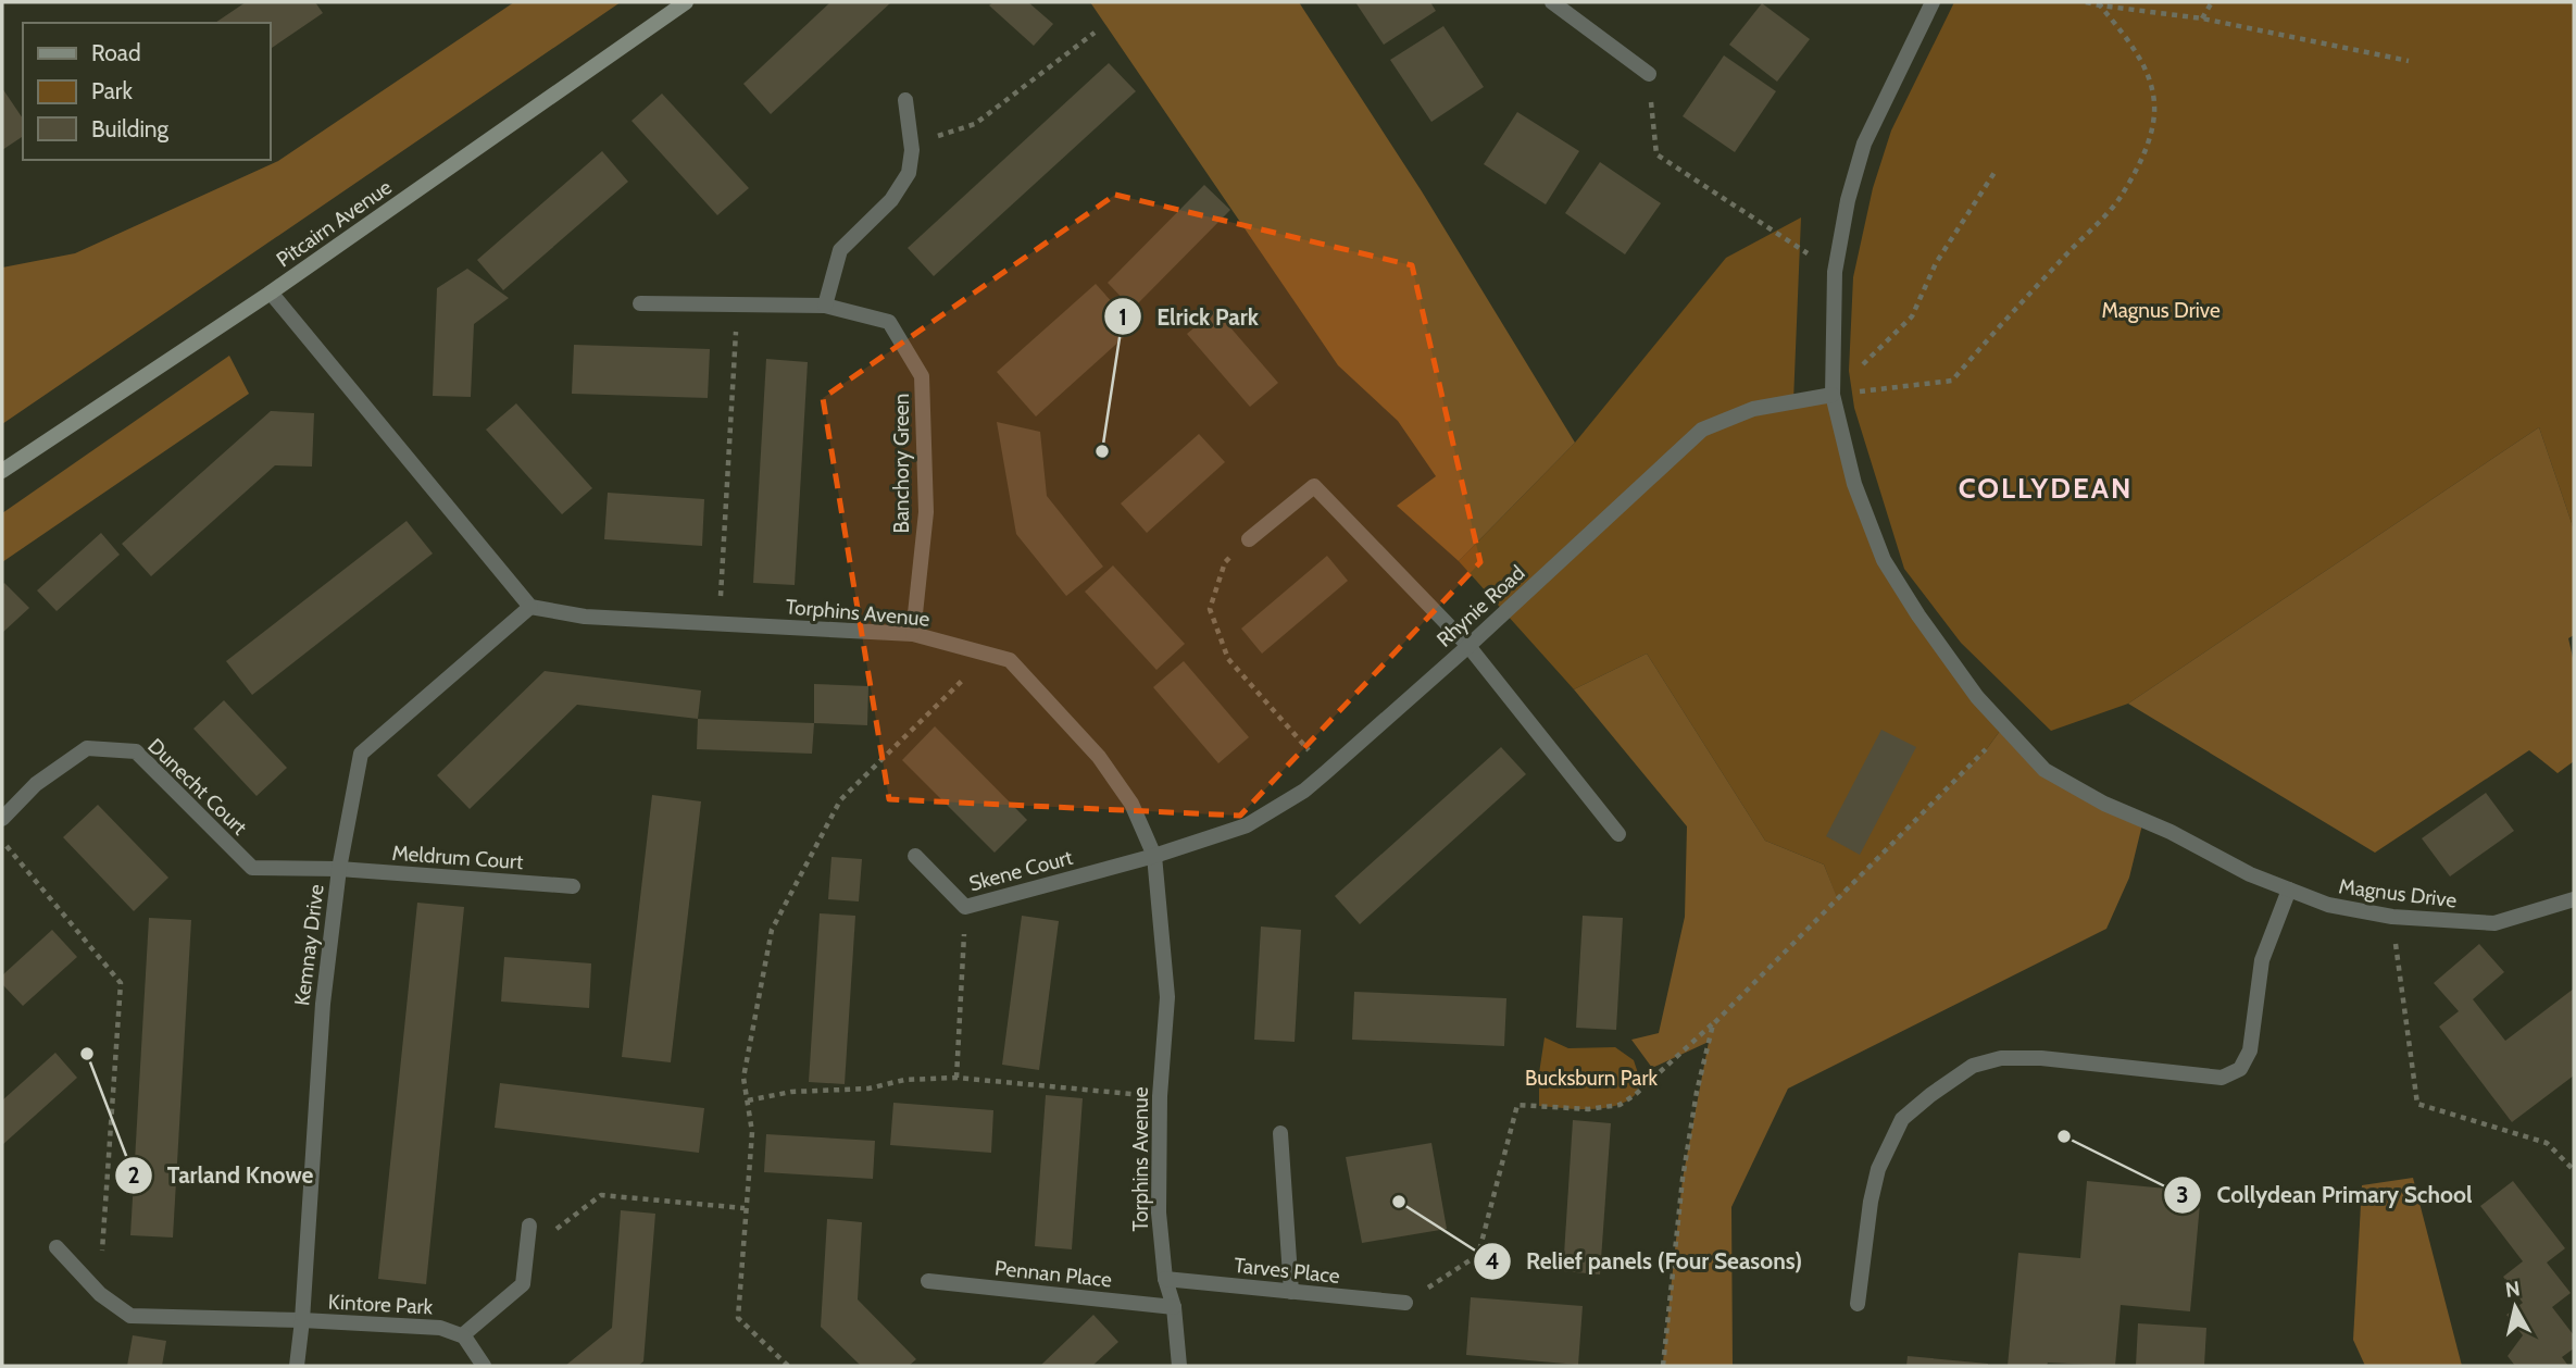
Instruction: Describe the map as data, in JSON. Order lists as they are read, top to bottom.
{
  "streets": {
    "street": [
      "Pitcairn Avenue",
      "Banchory Green",
      "Rhynie Road",
      "Torphins Avenue",
      "Dunecht Court",
      "Meldrum Court",
      "Skene Court",
      "Magnus Drive",
      "Kemnay Drive",
      "Tarves Place",
      "Pennan Place",
      "Kintore Park"
    ]
  },
  "crossings": [
    ["Banchory Green", "Torphins Avenue"],
    ["Rhynie Road", "Torphins Avenue"],
    ["Rhynie Road", "Skene Court"],
    ["Rhynie Road", "Magnus Drive"],
    ["Torphins Avenue", "Skene Court"],
    ["Torphins Avenue", "Kemnay Drive"],
    ["Torphins Avenue", "Tarves Place"],
    ["Torphins Avenue", "Pennan Place"],
    ["Dunecht Court", "Meldrum Court"],
    ["Dunecht Court", "Kemnay Drive"],
    ["Meldrum Court", "Kemnay Drive"],
    ["Kemnay Drive", "Kintore Park"]
  ],
  "districts": ["COLLYDEAN"],
  "parks": ["Magnus Drive", "Bucksburn Park"],
  "places": [
    "Elrick Park",
    "Tarland Knowe",
    "Collydean Primary School",
    "Relief panels (Four Seasons)"
  ],
  "legend": ["Road", "Park", "Building"],
  "north": "top"
}
